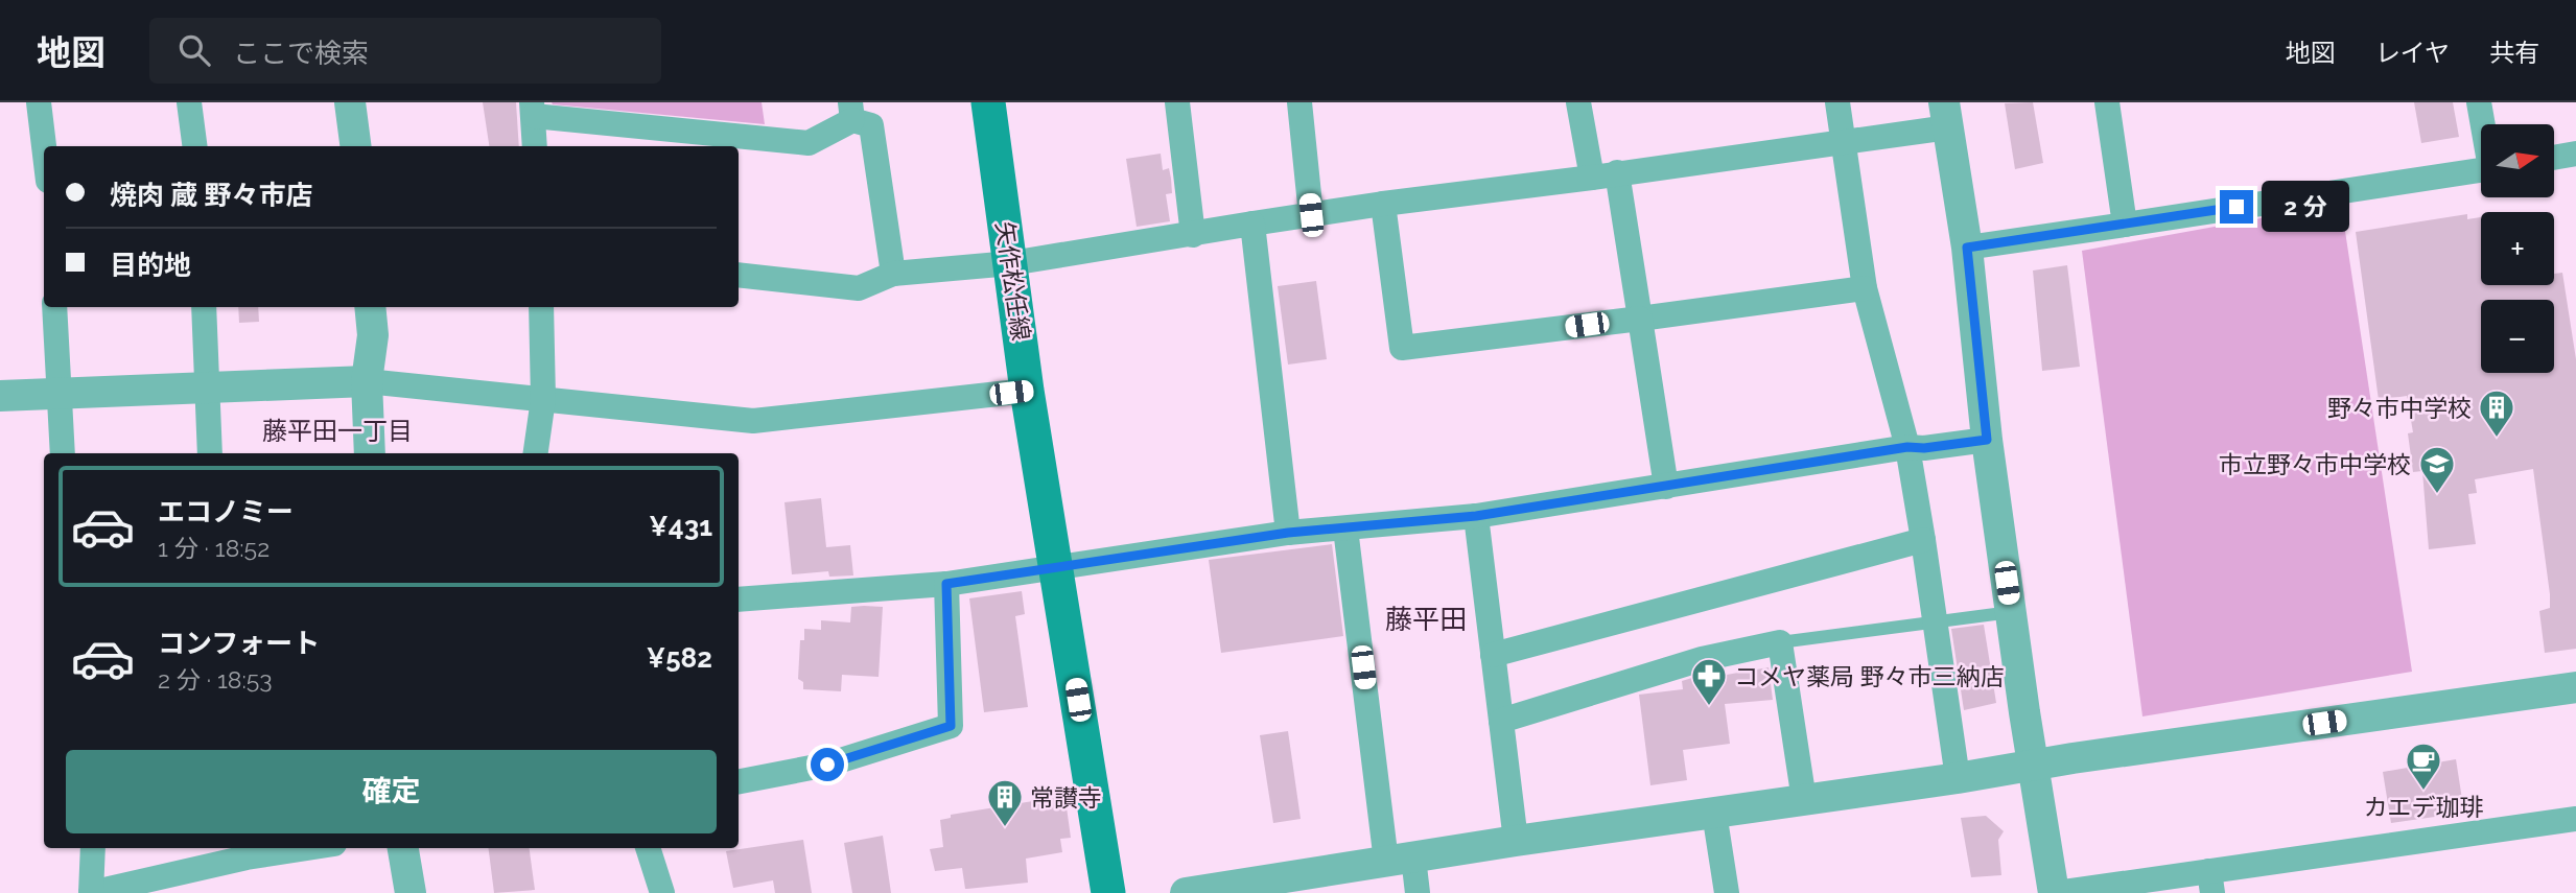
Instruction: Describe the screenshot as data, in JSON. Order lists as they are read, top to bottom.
{
  "streets": {
    "main road": ["矢作松任線"]
  },
  "districts": ["藤平田一丁目", "藤平田"],
  "places": {
    "building": ["野々市中学校", "常讃寺"],
    "school or university": ["市立野々市中学校"],
    "pharmacy": ["コメヤ薬局 野々市三納店"],
    "cafe": ["カエデ珈琲"]
  },
  "north": "right",
  "page": {
    "header": "地図",
    "search": "ここで検索",
    "nav": ["地図", "レイヤ", "共有"],
    "map_buttons": ["+", "−"],
    "banner": ["焼肉 蔵 野々市店", "目的地"],
    "bubble": "2 分",
    "list": [
      {
        "name": "エコノミー",
        "note": "1 分 · 18:52",
        "value": "¥431"
      },
      {
        "name": "コンフォート",
        "note": "2 分 · 18:53",
        "value": "¥582"
      }
    ],
    "buttons": "確定"
  }
}
